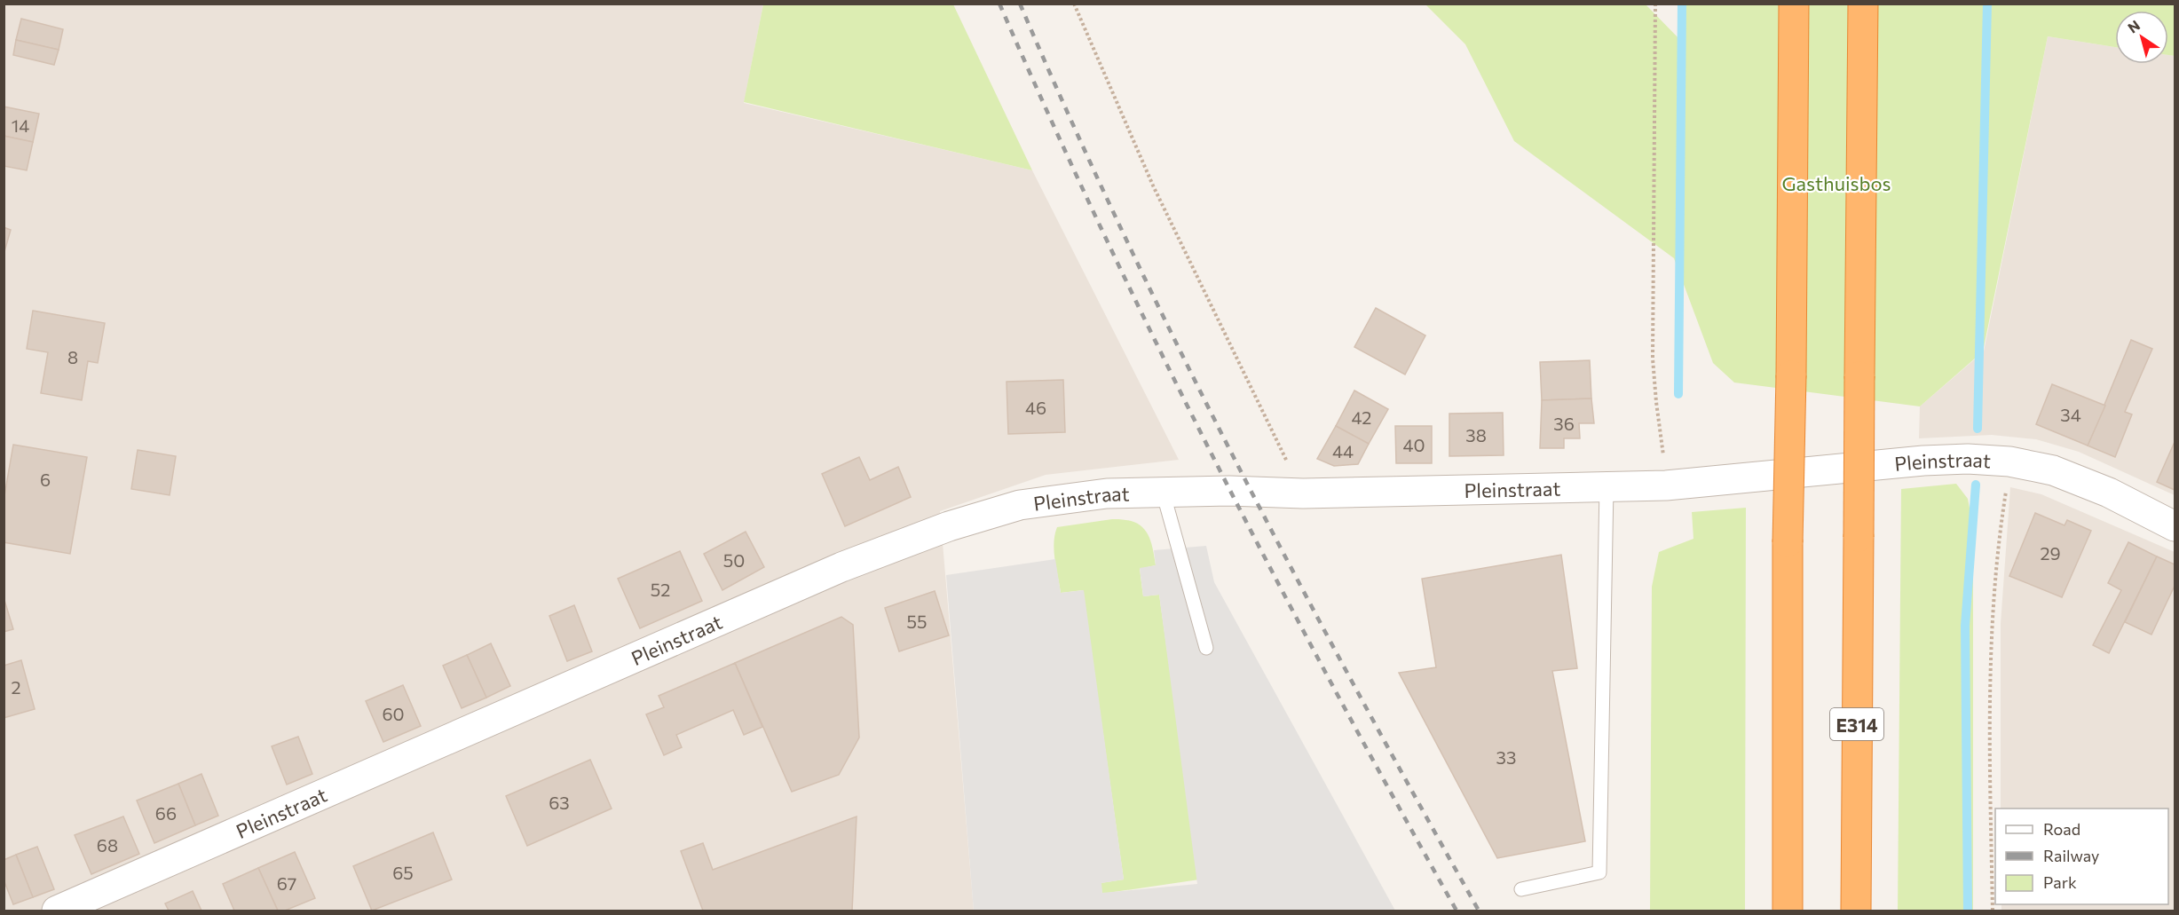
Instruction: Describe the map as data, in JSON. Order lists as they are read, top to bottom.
{
  "streets": {
    "highway": ["E314"],
    "street": ["Pleinstraat"]
  },
  "parks": ["Gasthuisbos"],
  "house_numbers": [
    "14",
    "8",
    "46",
    "34",
    "42",
    "36",
    "38",
    "40",
    "44",
    "6",
    "29",
    "50",
    "52",
    "55",
    "2",
    "60",
    "33",
    "63",
    "66",
    "68",
    "65",
    "67"
  ],
  "legend": ["Road", "Railway", "Park"],
  "north": "top left"
}
